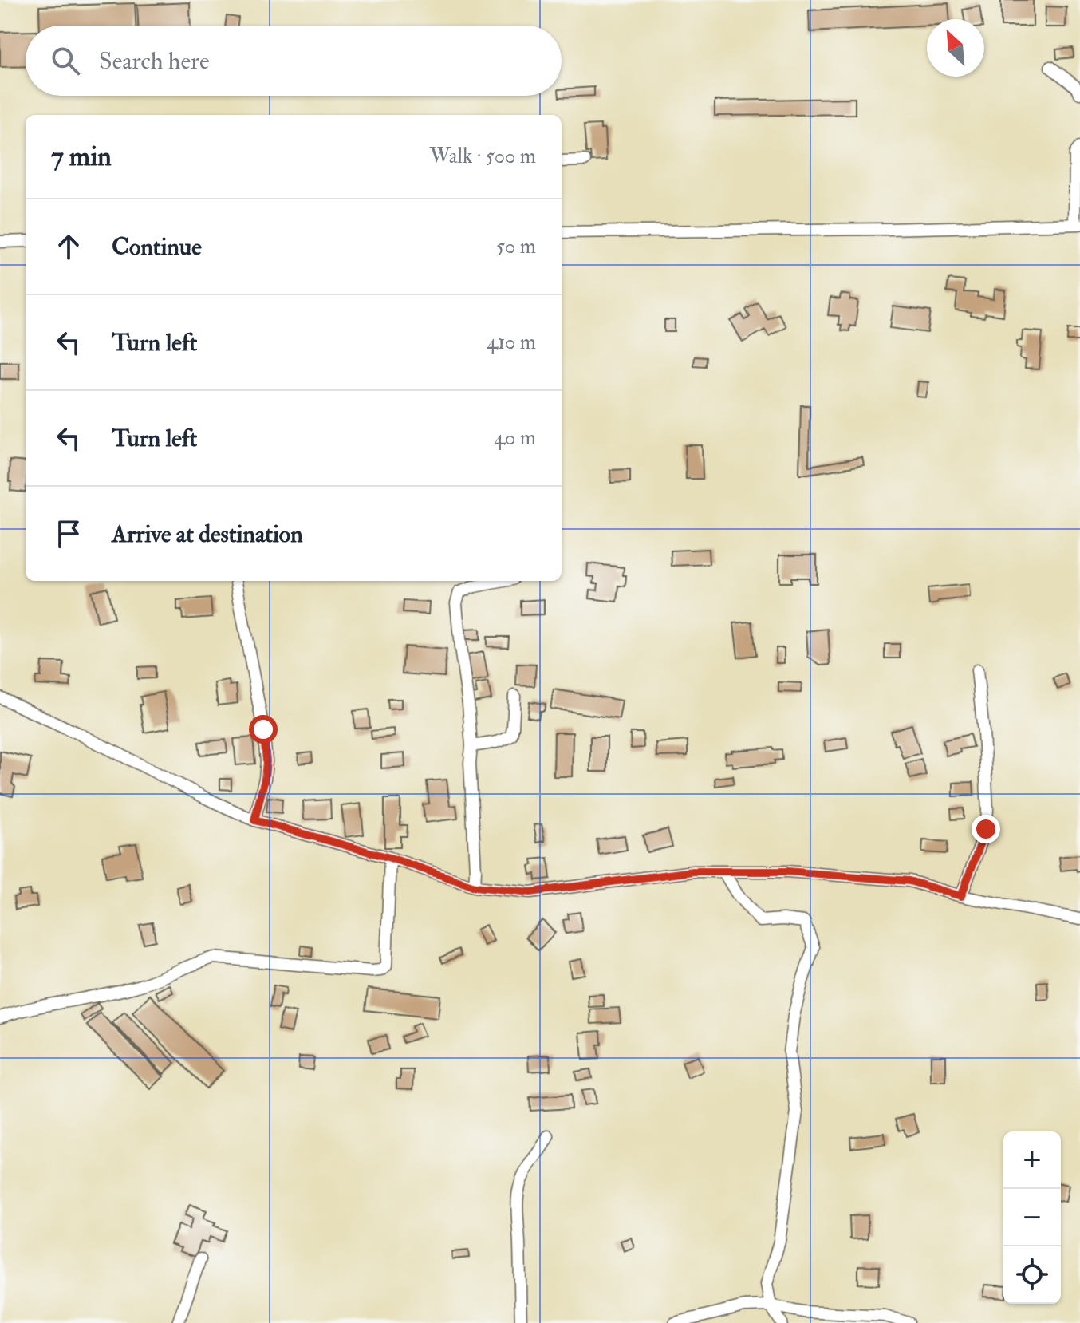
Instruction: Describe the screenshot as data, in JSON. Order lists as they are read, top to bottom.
{
  "north": "top left",
  "page": {
    "search": "Search here",
    "heading": ["7 min", "Walk · 500 m"],
    "list": [
      ["Continue", "50 m"],
      ["Turn left", "410 m"],
      ["Turn left", "40 m"],
      "Arrive at destination"
    ],
    "map_buttons": ["+", "−"]
  }
}
